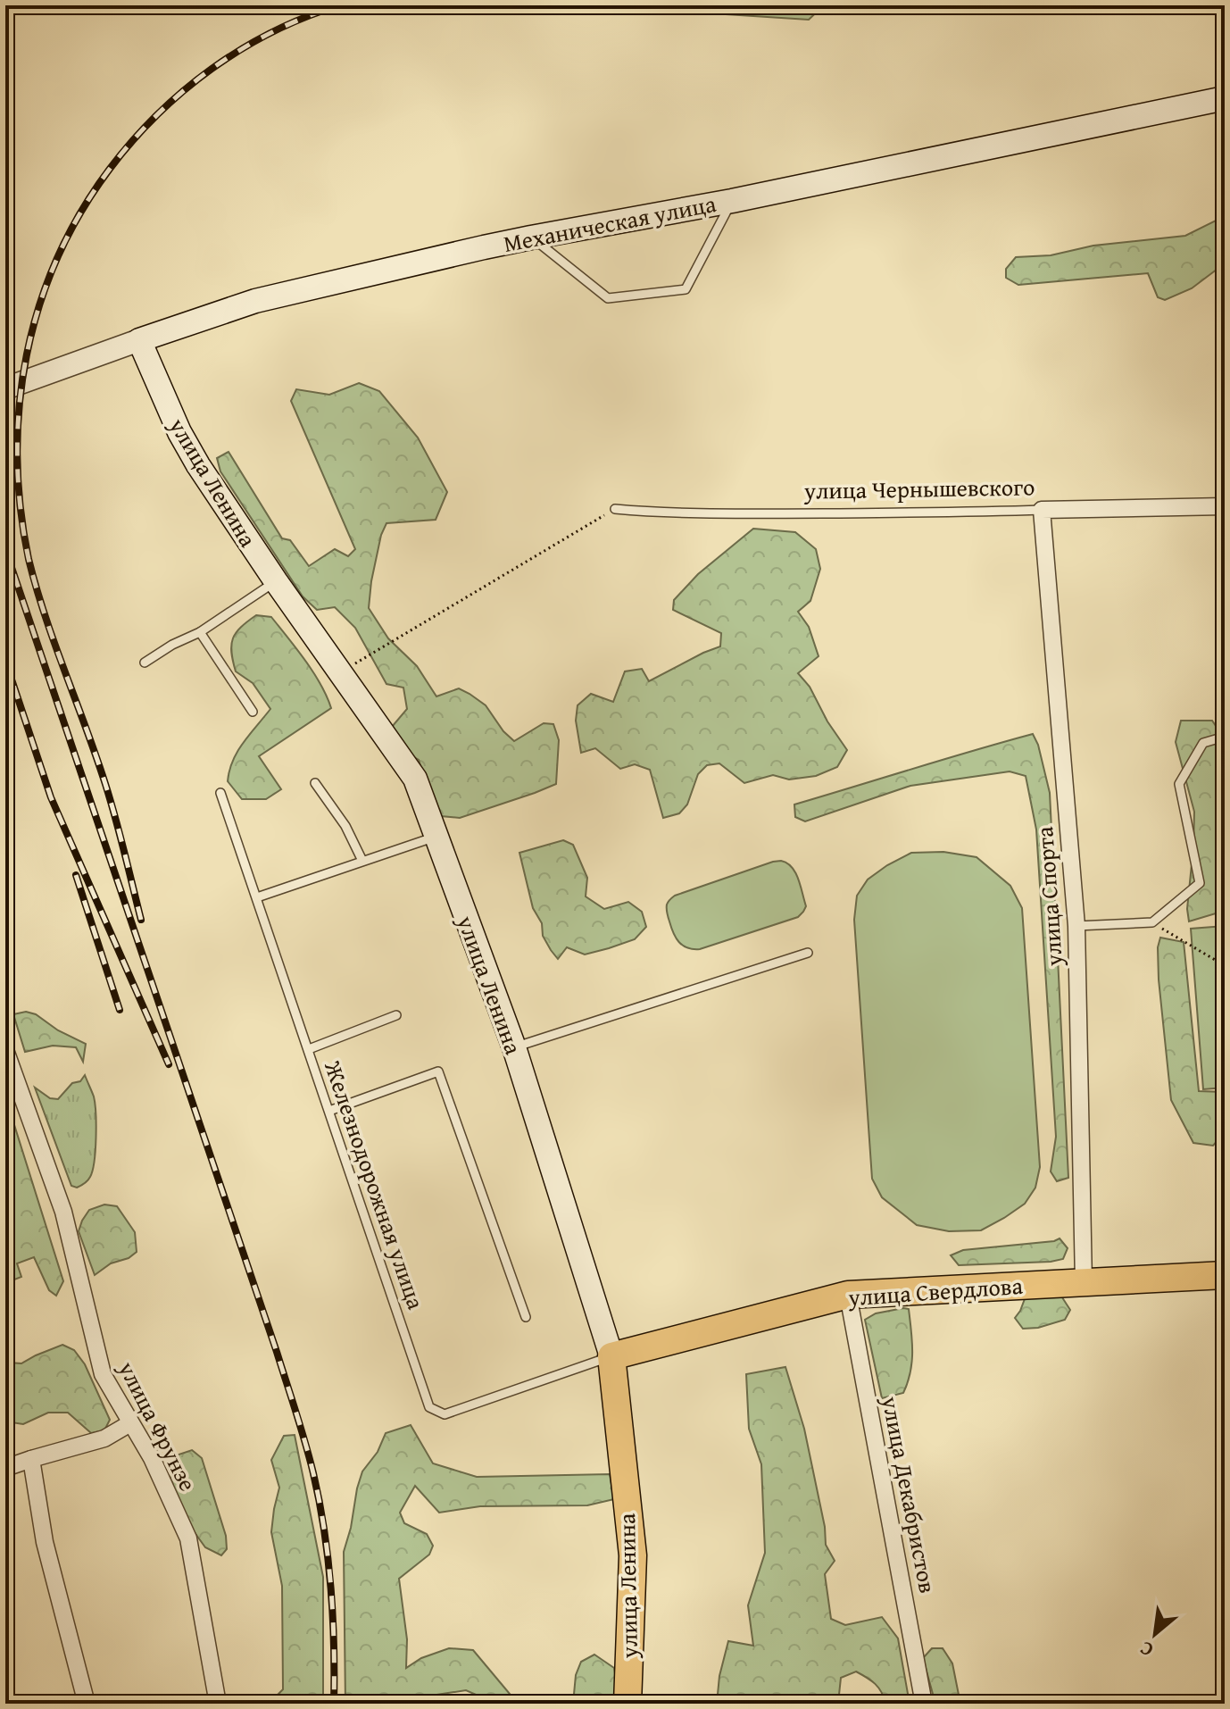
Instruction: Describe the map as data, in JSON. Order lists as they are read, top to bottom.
{
  "streets": {
    "main road": ["Механическая улица", "улица Ленина", "улица Свердлова"],
    "street": [
      "улица Чернышевского",
      "улица Спорта",
      "улица Фрунзе",
      "улица Декабристов"
    ],
    "lane": ["Железнодорожная улица"]
  },
  "crossings": [
    ["Механическая улица", "улица Ленина"],
    ["улица Ленина", "Железнодорожная улица"],
    ["улица Ленина", "улица Свердлова"],
    ["улица Чернышевского", "улица Спорта"],
    ["улица Спорта", "улица Свердлова"],
    ["Железнодорожная улица", "улица Свердлова"],
    ["улица Свердлова", "улица Декабристов"]
  ],
  "north": "bottom left"
}
